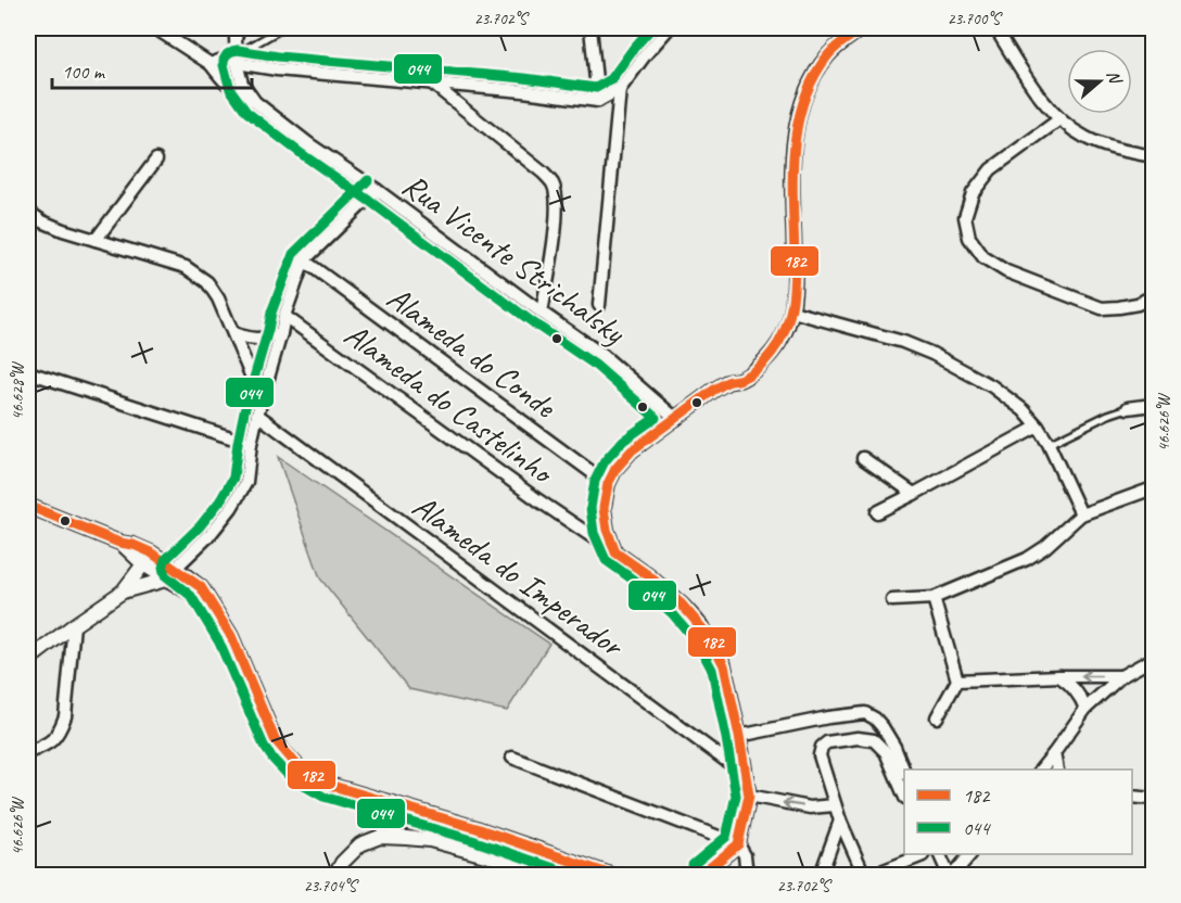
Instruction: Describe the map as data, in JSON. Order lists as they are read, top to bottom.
{
  "streets": {
    "street": [
      "Rua Vicente Strichalsky",
      "Alameda do Conde",
      "Alameda do Castelinho",
      "Alameda do Imperador"
    ]
  },
  "lines": ["transit line 182", "transit line 044"],
  "legend": ["182", "044"],
  "scale_bar": "100 m",
  "north": "right",
  "coordinates": [
    "23.702°S",
    "23.700°S",
    "46.628°W",
    "46.626°W",
    "23.704°S"
  ]
}
